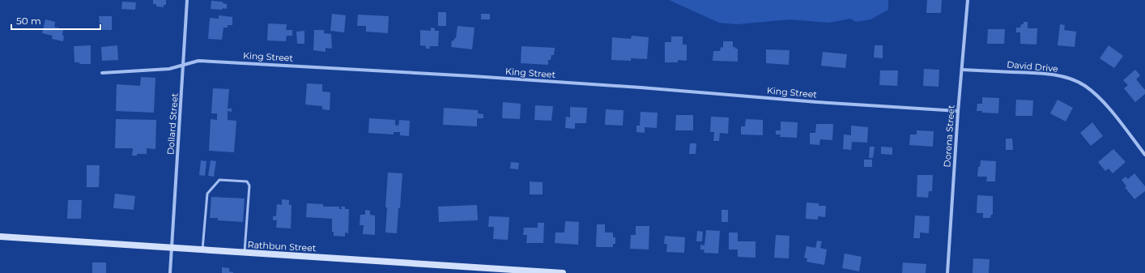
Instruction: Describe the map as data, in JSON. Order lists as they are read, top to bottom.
{
  "streets": {
    "street": [
      "King Street",
      "David Drive",
      "Dollard Street",
      "Dorena Street",
      "Rathbun Street"
    ]
  },
  "crossings": [
    ["King Street", "Dollard Street"],
    ["King Street", "Dorena Street"],
    ["David Drive", "Dorena Street"],
    ["Dollard Street", "Rathbun Street"]
  ],
  "scale_bar": "50 m"
}
